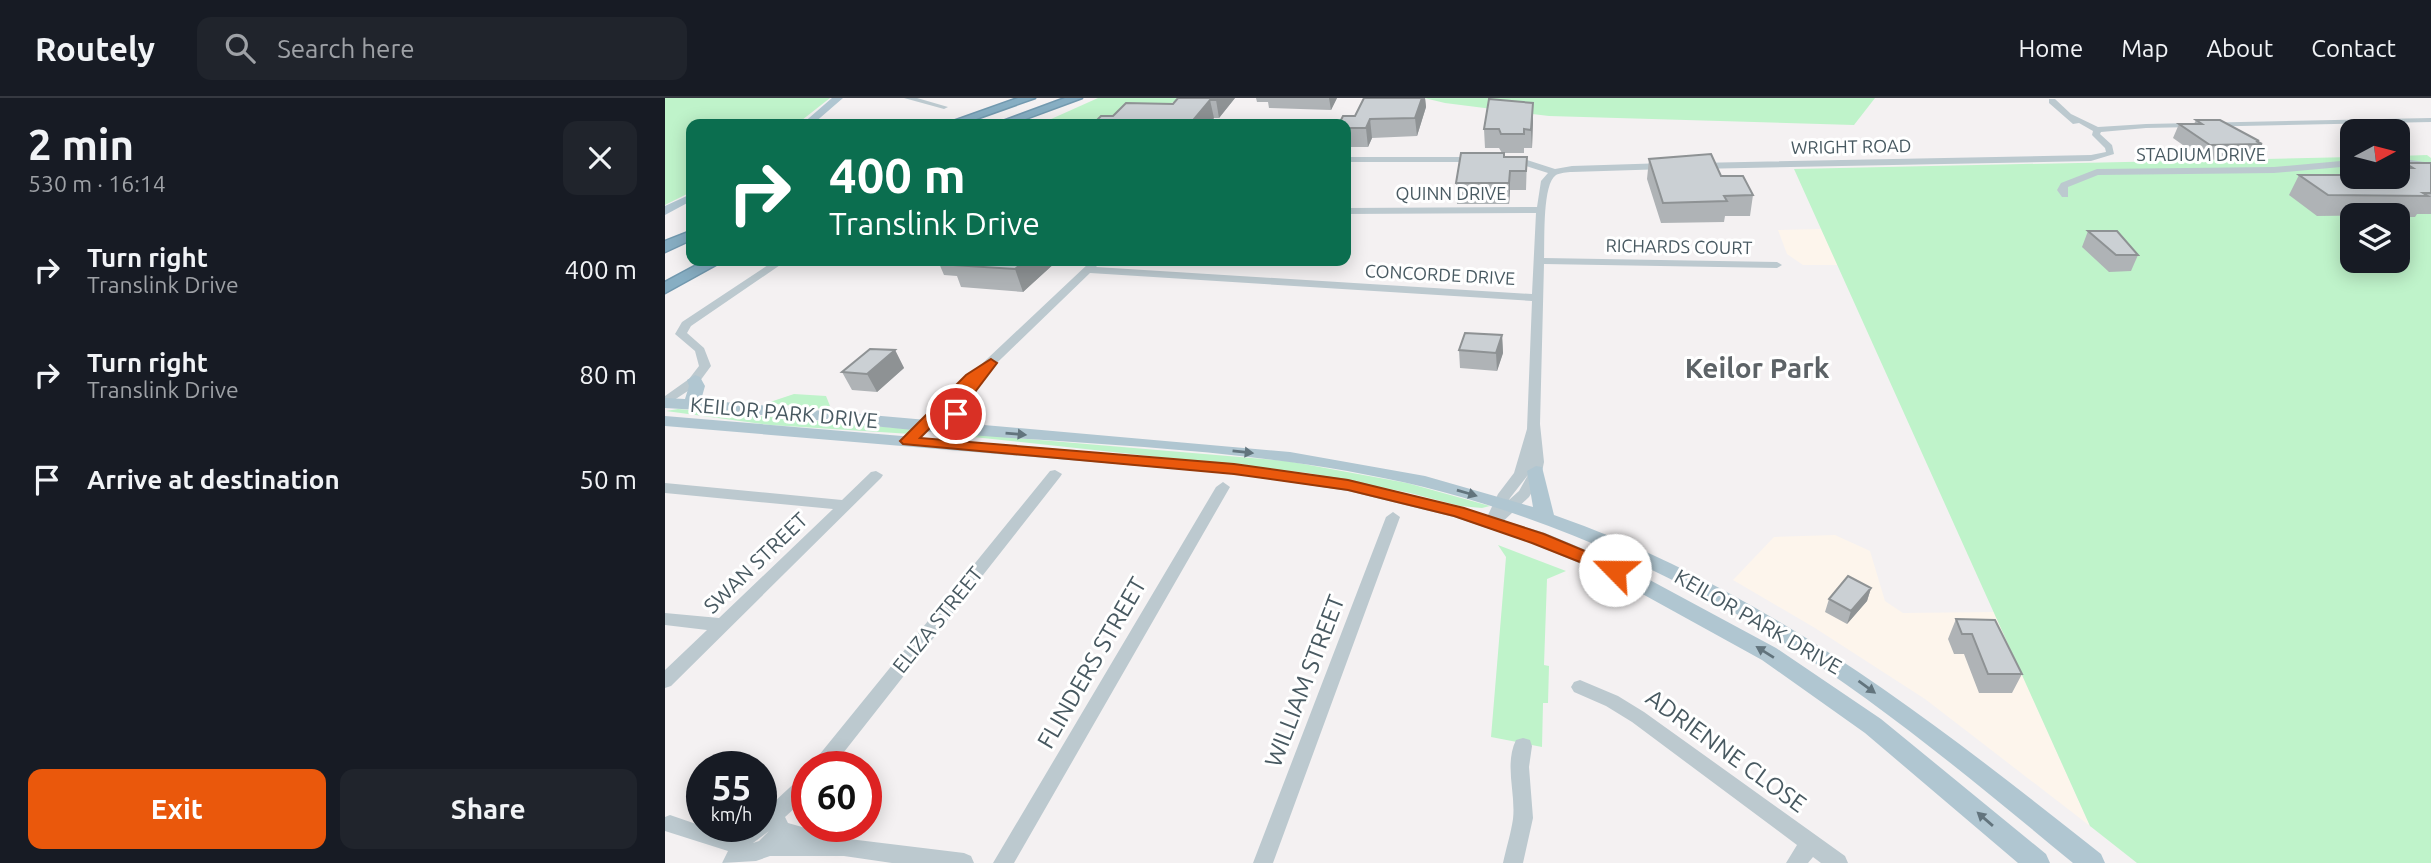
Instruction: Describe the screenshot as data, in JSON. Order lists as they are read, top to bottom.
{
  "streets": {
    "main road": ["KEILOR PARK DRIVE"],
    "street": [
      "WRIGHT ROAD",
      "STADIUM DRIVE",
      "QUINN DRIVE",
      "RICHARDS COURT",
      "CONCORDE DRIVE",
      "SWAN STREET",
      "ELIZA STREET",
      "FLINDERS STREET",
      "WILLIAM STREET",
      "ADRIENNE CLOSE"
    ]
  },
  "districts": ["Keilor Park"],
  "north": "right",
  "page": {
    "header": "Routely",
    "search": "Search here",
    "nav": [
      "Home",
      "Map",
      "About",
      "Contact"
    ],
    "heading": ["2 min", "530 m · 16:14"],
    "turn": ["400 m", "Translink Drive"],
    "list": [
      {
        "name": "Turn right",
        "note": "Translink Drive",
        "value": "400 m"
      },
      {
        "name": "Turn right",
        "note": "Translink Drive",
        "value": "80 m"
      },
      {
        "name": "Arrive at destination",
        "value": "50 m"
      }
    ],
    "speed": "55 km/h",
    "limit": "60",
    "buttons": ["Exit", "Share"]
  }
}
